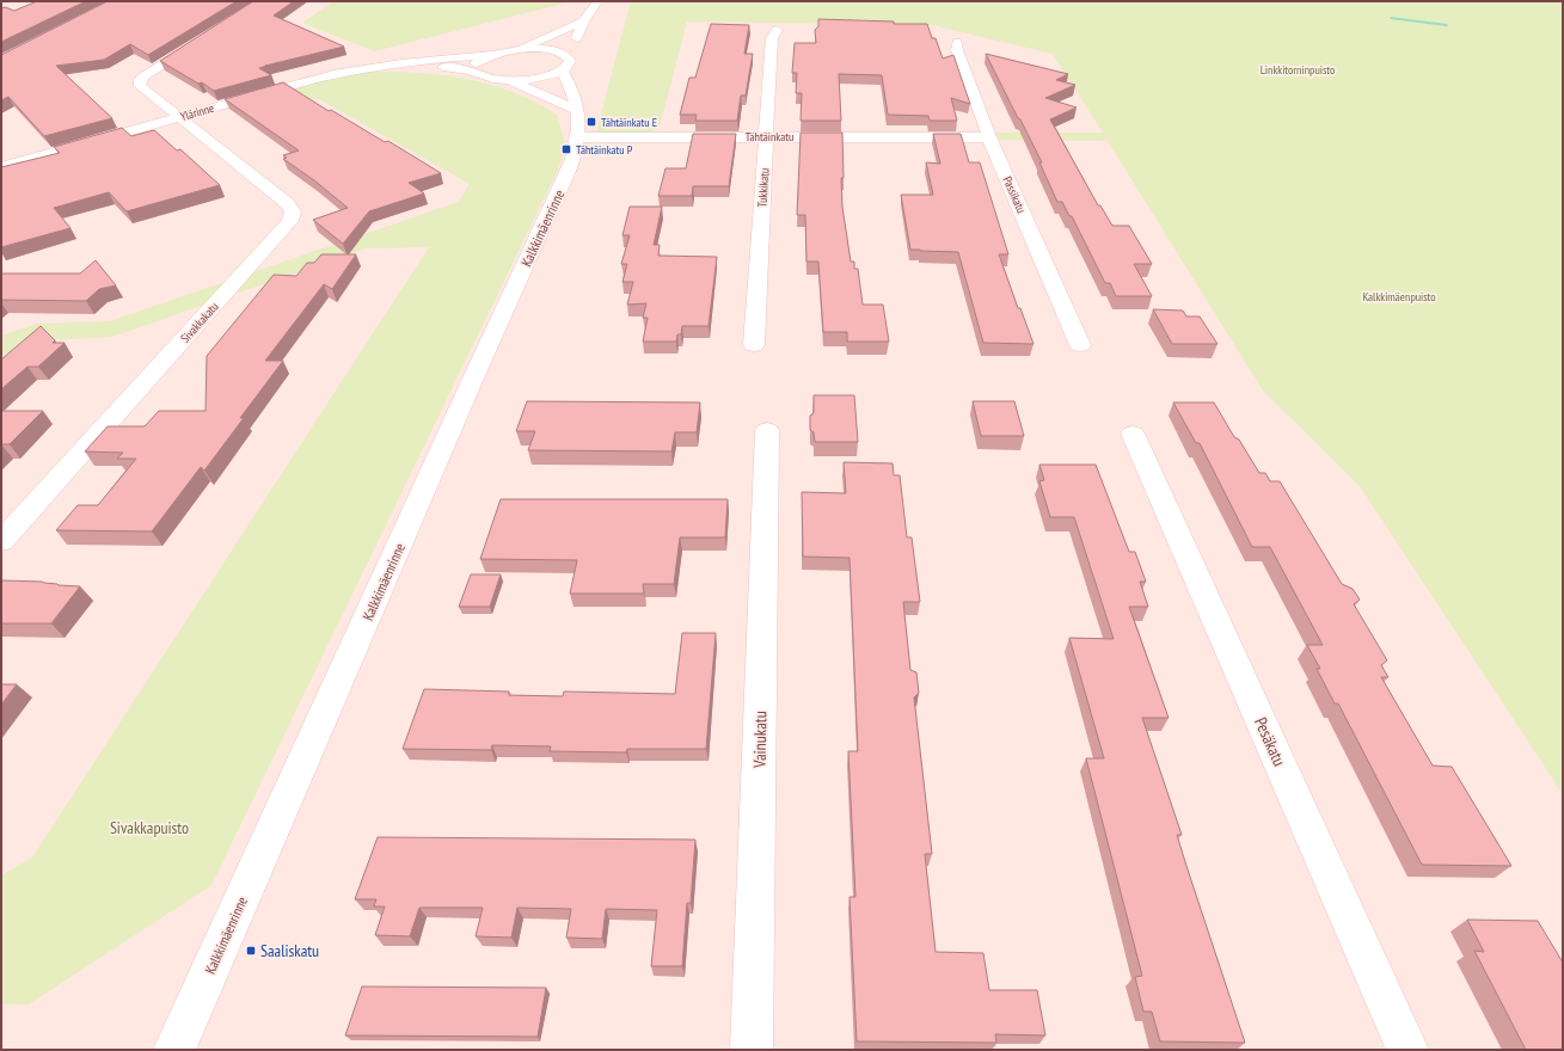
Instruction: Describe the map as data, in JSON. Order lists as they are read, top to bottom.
{
  "streets": {
    "street": [
      "Ylärinne",
      "Tähtäinkatu",
      "Tukkikatu",
      "Passikatu",
      "Kalkkimäenrinne",
      "Sivakkakatu",
      "Vainukatu",
      "Pesäkatu"
    ]
  },
  "crossings": [
    ["Ylärinne", "Sivakkakatu"],
    ["Tähtäinkatu", "Tukkikatu"],
    ["Tähtäinkatu", "Passikatu"],
    ["Tähtäinkatu", "Kalkkimäenrinne"]
  ],
  "parks": ["Linkkitorninpuisto", "Kalkkimäenpuisto", "Sivakkapuisto"],
  "places": {
    "transit": ["Tähtäinkatu E", "Tähtäinkatu P", "Saaliskatu"]
  }
}
